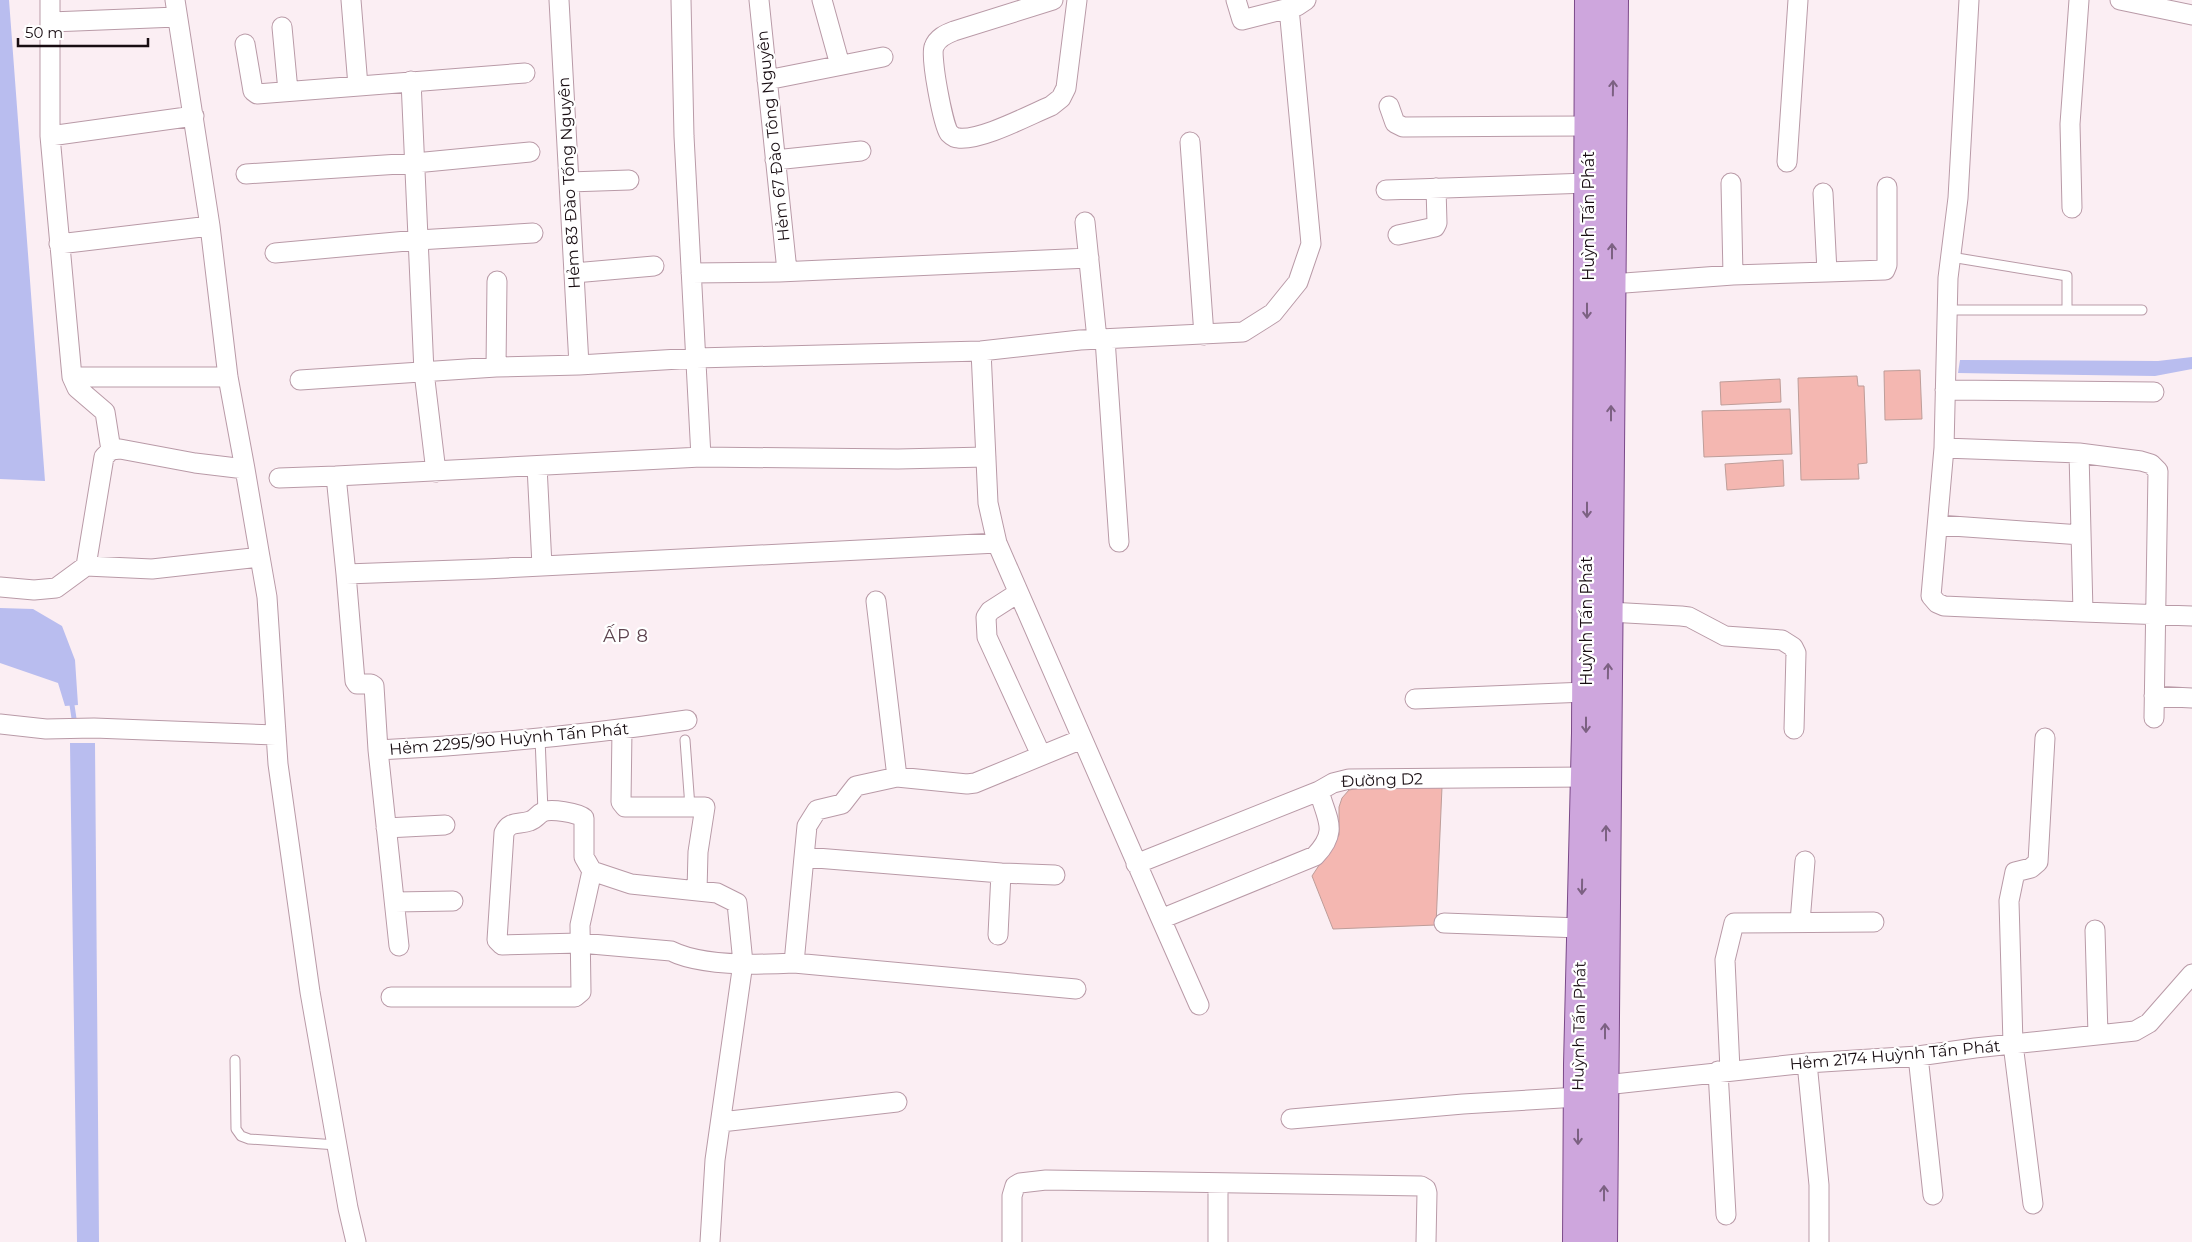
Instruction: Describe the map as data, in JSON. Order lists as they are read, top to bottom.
{
  "streets": {
    "main road": ["Huỳnh Tấn Phát"],
    "street": [
      "Hẻm 67 Đào Tông Nguyên",
      "Hẻm 83 Đào Tống Nguyên",
      "Hẻm 2295/90 Huỳnh Tấn Phát",
      "Đường D2",
      "Hẻm 2174 Huỳnh Tấn Phát"
    ]
  },
  "crossings": [
    ["Huỳnh Tấn Phát", "Đường D2"],
    ["Huỳnh Tấn Phát", "Hẻm 2174 Huỳnh Tấn Phát"]
  ],
  "districts": ["ẤP 8"],
  "scale_bar": "50 m"
}
